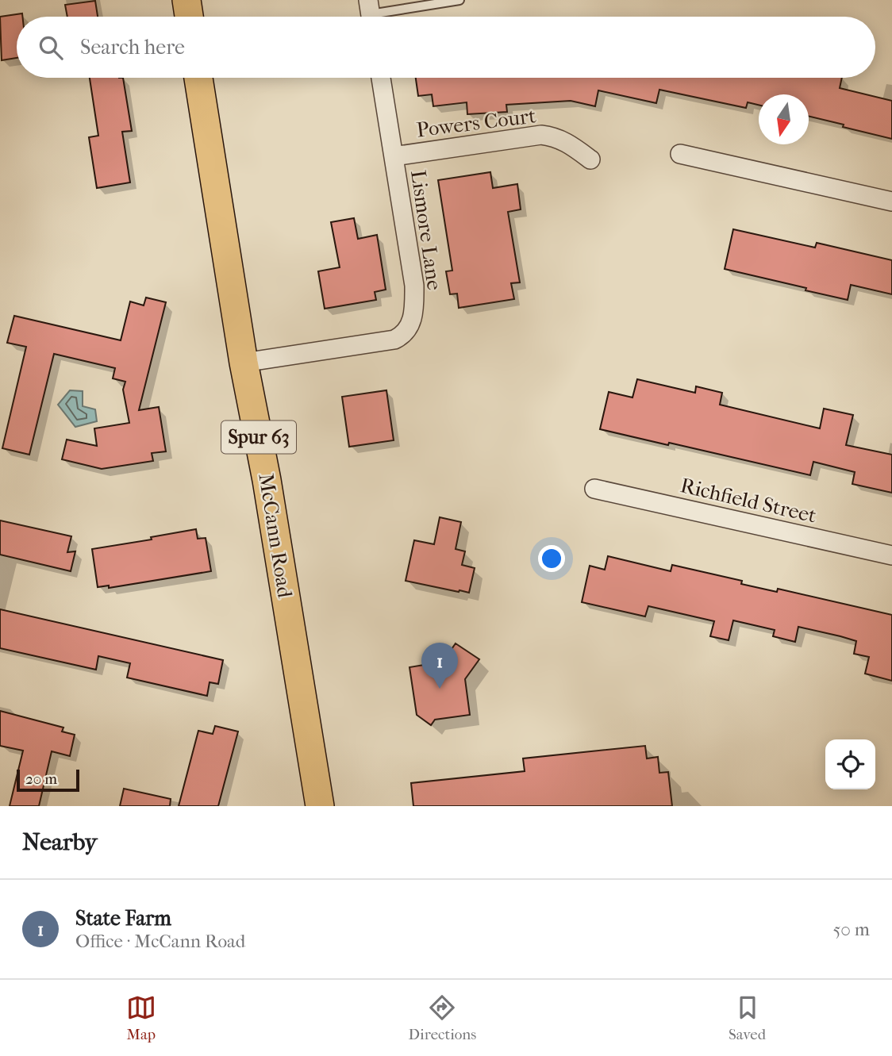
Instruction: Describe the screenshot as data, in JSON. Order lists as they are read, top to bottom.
{
  "streets": {
    "main road": ["Spur 63", "McCann Road"],
    "street": ["Powers Court", "Lismore Lane", "Richfield Street"]
  },
  "crossings": [
    ["Powers Court", "Lismore Lane"],
    ["Lismore Lane", "McCann Road"]
  ],
  "scale_bar": "20 m",
  "north": "bottom",
  "page": {
    "search": "Search here",
    "pins": "1",
    "scale": "20 m",
    "heading": "Nearby",
    "list": [
      {
        "mark": "1",
        "name": "State Farm",
        "note": "Office · McCann Road",
        "value": "50 m"
      }
    ],
    "nav": ["Map", "Directions", "Saved"]
  }
}
